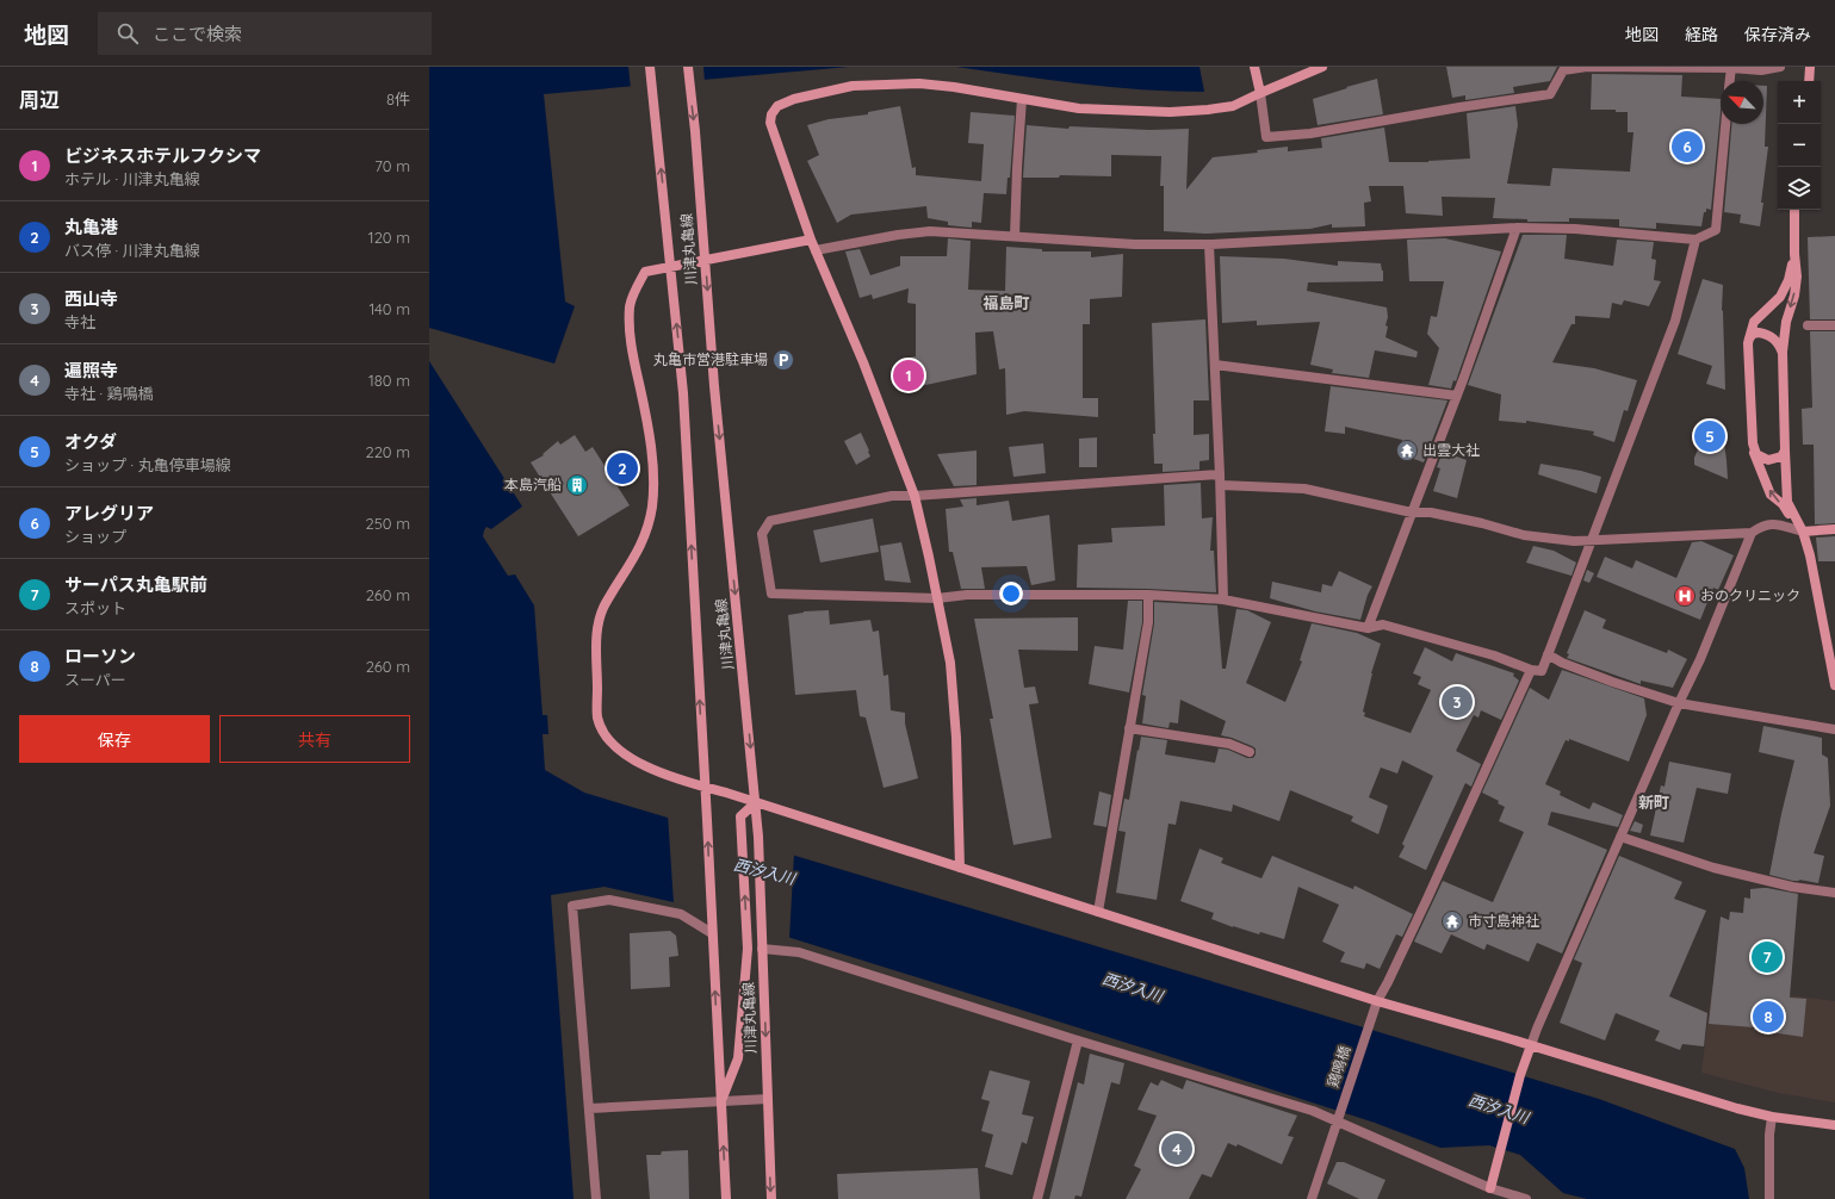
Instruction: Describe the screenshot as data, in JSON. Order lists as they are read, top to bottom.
{
  "streets": {
    "street": ["川津丸亀線", "鶏鳴橋"]
  },
  "districts": ["福島町", "新町"],
  "water": ["西汐入川"],
  "places": {
    "parking": ["丸亀市営港駐車場"],
    "temple": ["出雲大社", "市寸島神社"],
    "building": ["本島汽船"],
    "hospital": ["おのクリニック"]
  },
  "north": "top left",
  "page": {
    "header": "地図",
    "search": "ここで検索",
    "nav": ["地図", "経路", "保存済み"],
    "heading": ["周辺", "8件"],
    "map_buttons": ["+", "−"],
    "list": [
      {
        "mark": "1",
        "name": "ビジネスホテルフクシマ",
        "note": "ホテル · 川津丸亀線",
        "value": "70 m"
      },
      {
        "mark": "2",
        "name": "丸亀港",
        "note": "バス停 · 川津丸亀線",
        "value": "120 m"
      },
      {
        "mark": "3",
        "name": "西山寺",
        "note": "寺社",
        "value": "140 m"
      },
      {
        "mark": "4",
        "name": "遍照寺",
        "note": "寺社 · 鶏鳴橋",
        "value": "180 m"
      },
      {
        "mark": "5",
        "name": "オクダ",
        "note": "ショップ · 丸亀停車場線",
        "value": "220 m"
      },
      {
        "mark": "6",
        "name": "アレグリア",
        "note": "ショップ",
        "value": "250 m"
      },
      {
        "mark": "7",
        "name": "サーパス丸亀駅前",
        "note": "スポット",
        "value": "260 m"
      },
      {
        "mark": "8",
        "name": "ローソン",
        "note": "スーパー",
        "value": "260 m"
      }
    ],
    "pins": [
      "6",
      "1",
      "5",
      "2",
      "3",
      "7",
      "8",
      "4"
    ],
    "buttons": ["保存", "共有"]
  }
}
